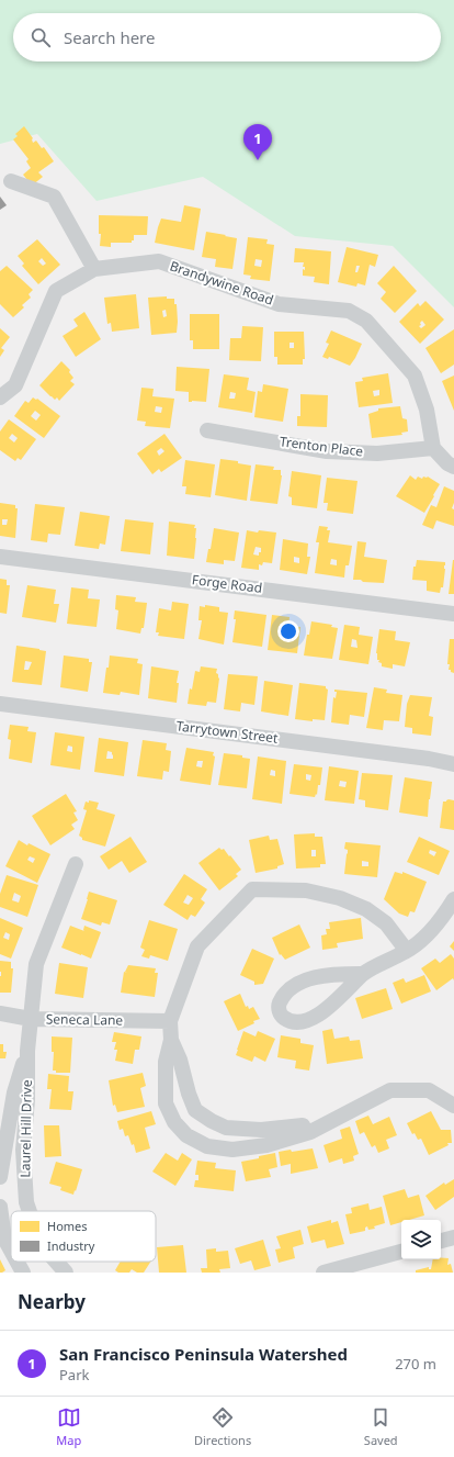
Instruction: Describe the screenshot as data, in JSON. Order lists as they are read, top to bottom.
{
  "streets": {
    "street": [
      "Brandywine Road",
      "Trenton Place",
      "Forge Road",
      "Tarrytown Street",
      "Seneca Lane",
      "Laurel Hill Drive"
    ]
  },
  "crossings": [
    ["Brandywine Road", "Trenton Place"],
    ["Seneca Lane", "Laurel Hill Drive"]
  ],
  "legend": ["Homes", "Industry"],
  "page": {
    "search": "Search here",
    "pins": "1",
    "heading": "Nearby",
    "list": [
      {
        "mark": "1",
        "name": "San Francisco Peninsula Watershed",
        "note": "Park",
        "value": "270 m"
      }
    ],
    "nav": ["Map", "Directions", "Saved"]
  }
}
